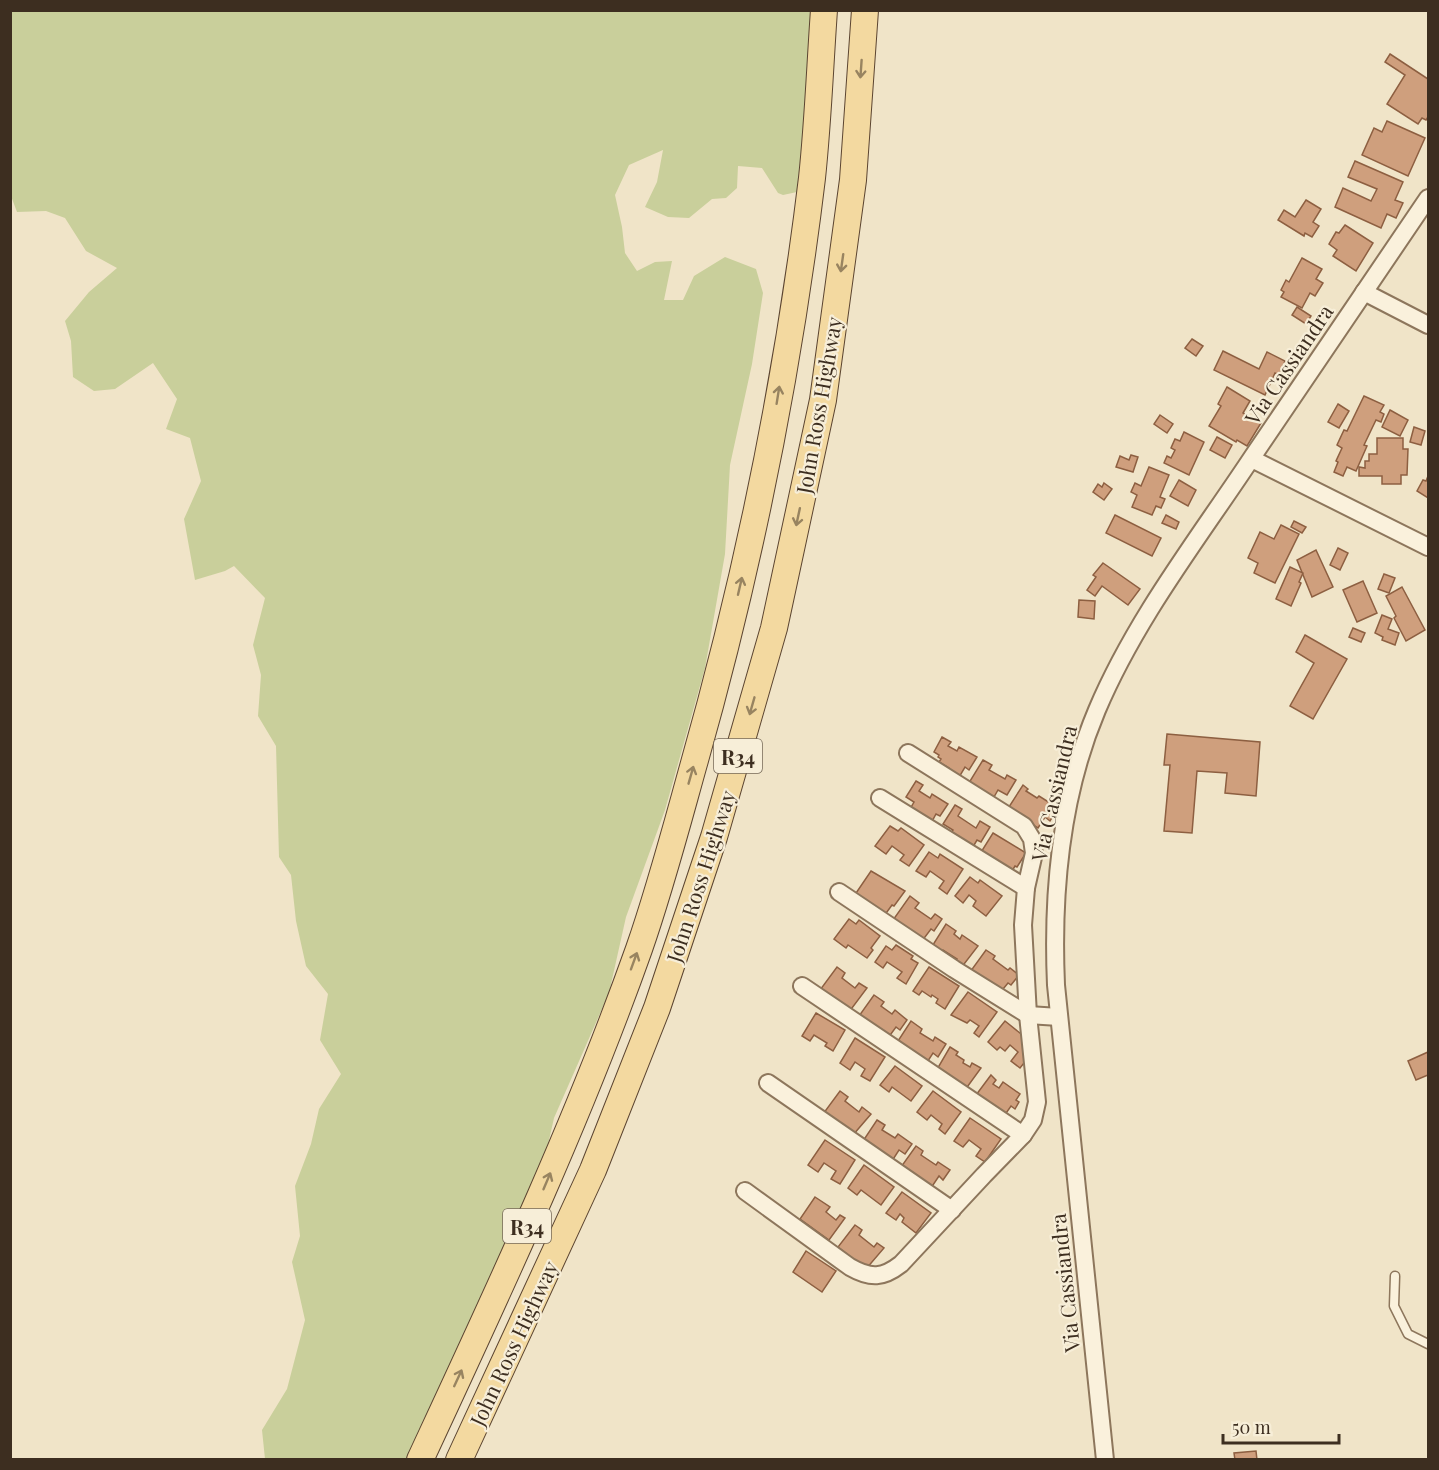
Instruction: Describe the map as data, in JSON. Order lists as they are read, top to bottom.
{
  "streets": {
    "main road": ["John Ross Highway", "R34"],
    "street": ["Via Cassiandra"]
  },
  "scale_bar": "50 m"
}
